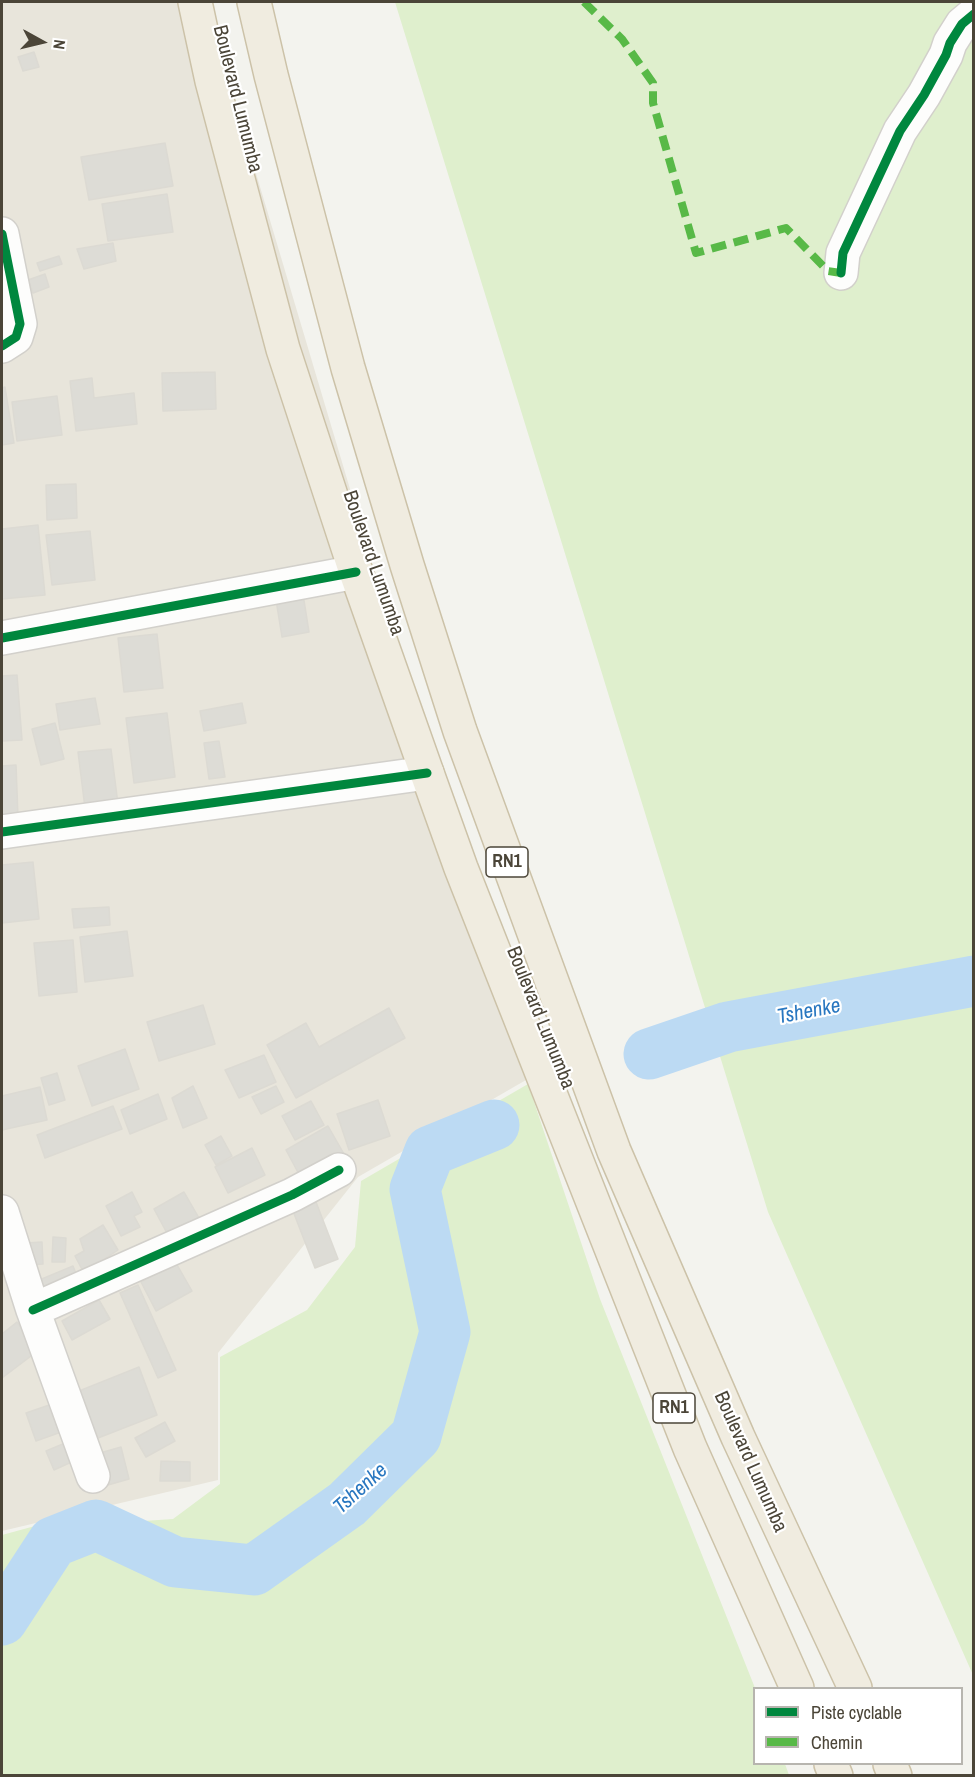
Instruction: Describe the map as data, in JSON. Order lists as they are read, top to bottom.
{
  "streets": {
    "highway": ["Boulevard Lumumba", "RN1"]
  },
  "water": ["Tshenke"],
  "legend": ["Piste cyclable", "Chemin"],
  "north": "right"
}
